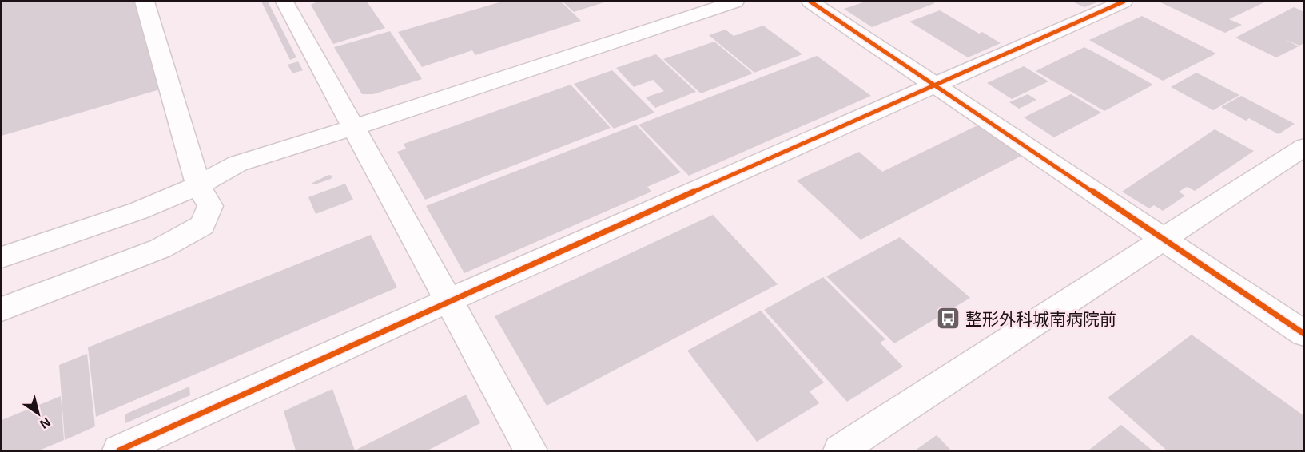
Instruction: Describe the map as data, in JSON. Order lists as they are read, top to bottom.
{
  "places": {
    "bus stop": ["整形外科城南病院前"]
  },
  "north": "bottom right"
}
